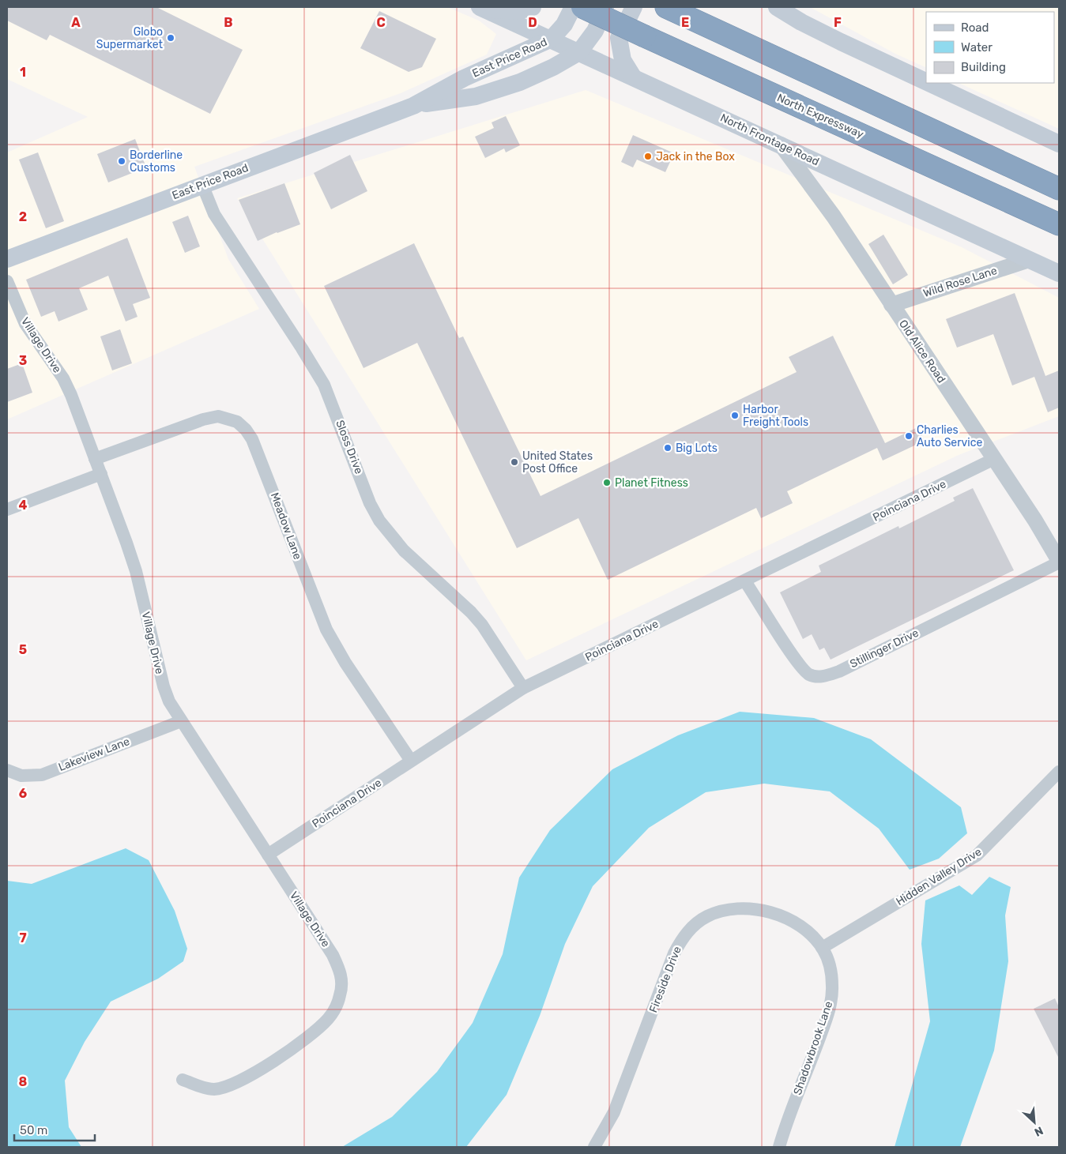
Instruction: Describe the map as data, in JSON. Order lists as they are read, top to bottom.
{
  "streets": {
    "highway": ["North Expressway"],
    "main road": ["East Price Road", "North Frontage Road"],
    "street": [
      "Wild Rose Lane",
      "Village Drive",
      "Old Alice Road",
      "Sloss Drive",
      "Poinciana Drive",
      "Meadow Lane",
      "Stillinger Drive",
      "Lakeview Lane",
      "Hidden Valley Drive",
      "Fireside Drive",
      "Shadowbrook Lane"
    ]
  },
  "crossings": [
    ["East Price Road", "North Frontage Road"],
    ["East Price Road", "Sloss Drive"],
    ["North Frontage Road", "Wild Rose Lane"],
    ["North Frontage Road", "Old Alice Road"],
    ["Wild Rose Lane", "Old Alice Road"],
    ["Village Drive", "Poinciana Drive"],
    ["Village Drive", "Meadow Lane"],
    ["Village Drive", "Lakeview Lane"],
    ["Old Alice Road", "Poinciana Drive"],
    ["Old Alice Road", "Stillinger Drive"],
    ["Sloss Drive", "Poinciana Drive"],
    ["Poinciana Drive", "Meadow Lane"],
    ["Poinciana Drive", "Stillinger Drive"],
    ["Hidden Valley Drive", "Fireside Drive"],
    ["Hidden Valley Drive", "Shadowbrook Lane"],
    ["Fireside Drive", "Shadowbrook Lane"]
  ],
  "places": [
    "Globo Supermarket",
    "Jack in the Box",
    "Borderline Customs",
    "Harbor Freight Tools",
    "Charlies Auto Service",
    "Big Lots",
    "United States Post Office",
    "Planet Fitness"
  ],
  "legend": ["Road", "Water", "Building"],
  "scale_bar": "50 m",
  "north": "bottom right",
  "grid": {
    "columns": [
      "A",
      "B",
      "C",
      "D",
      "E",
      "F"
    ],
    "rows": [
      "1",
      "2",
      "3",
      "4",
      "5",
      "6",
      "7",
      "8"
    ]
  }
}
